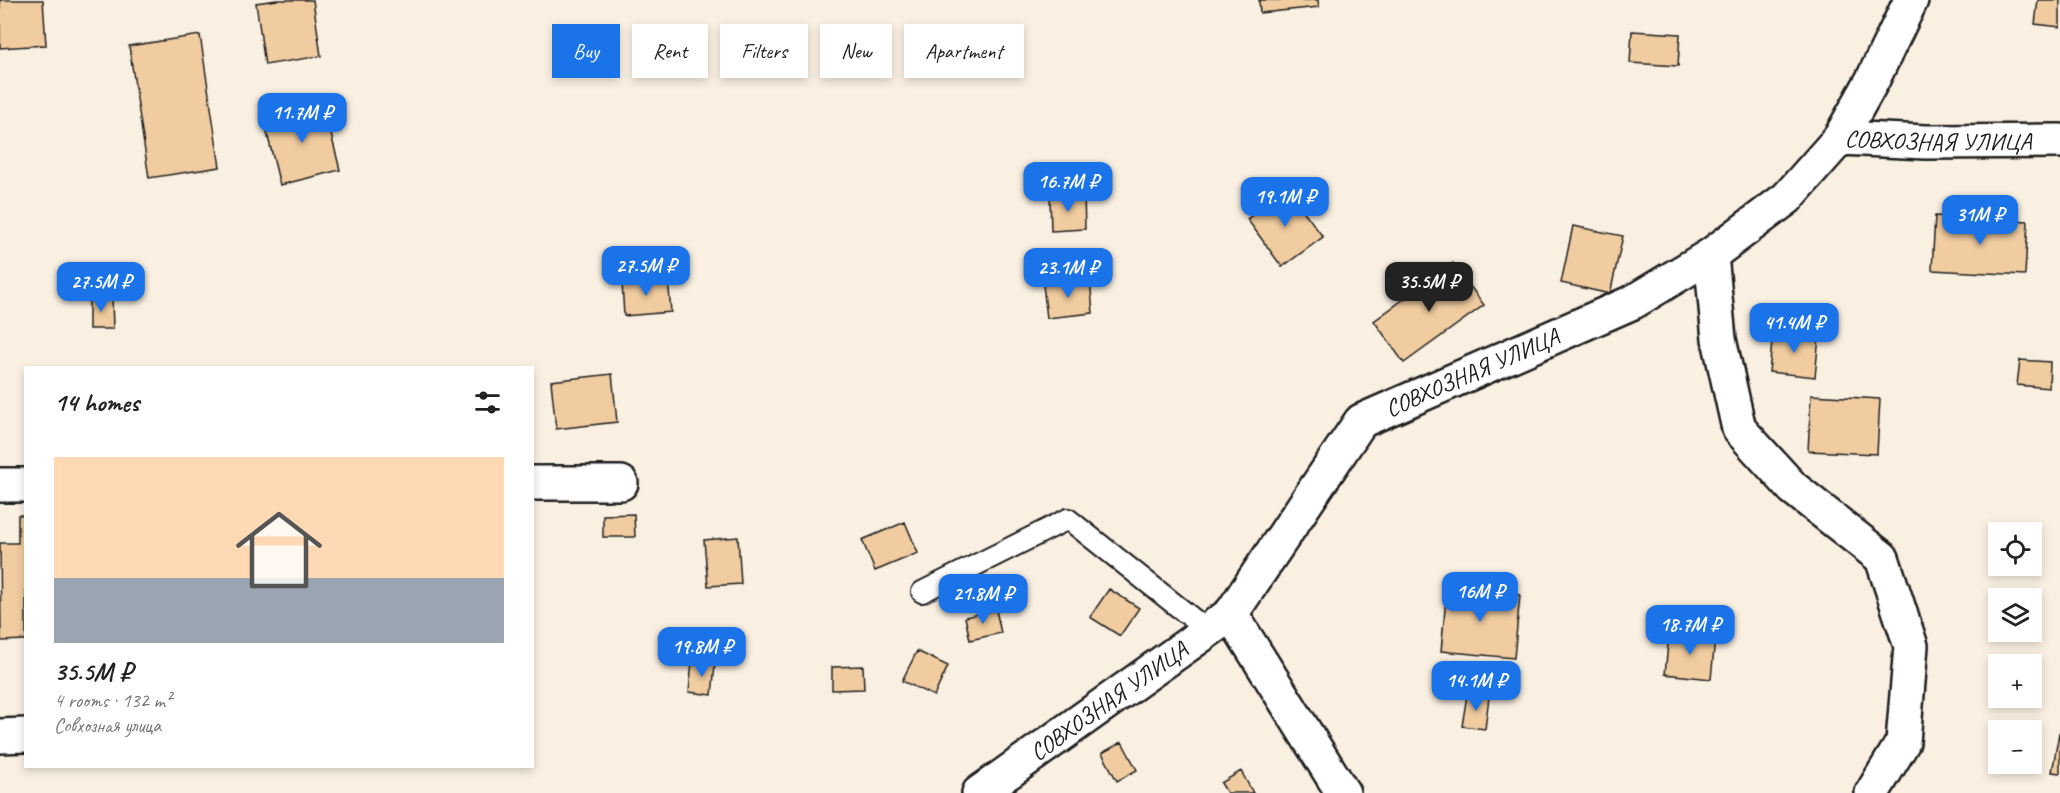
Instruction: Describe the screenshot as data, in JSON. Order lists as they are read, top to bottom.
{
  "streets": {
    "street": ["СОВХОЗНАЯ УЛИЦА"]
  },
  "page": {
    "chip": [
      "Buy",
      "Rent",
      "Filters",
      "New",
      "Apartment"
    ],
    "price": [
      "11.7M ₽",
      "16.7M ₽",
      "19.1M ₽",
      "31M ₽",
      "27.5M ₽",
      "23.1M ₽",
      "27.5M ₽",
      "35.5M ₽",
      "41.4M ₽",
      "16M ₽",
      "21.8M ₽",
      "18.7M ₽",
      "19.8M ₽",
      "14.1M ₽"
    ],
    "heading": "14 homes",
    "list": [
      {
        "name": "35.5M ₽",
        "note": "4 rooms · 132 m² · Совхозная улица"
      }
    ],
    "map_buttons": ["+", "−"]
  }
}
